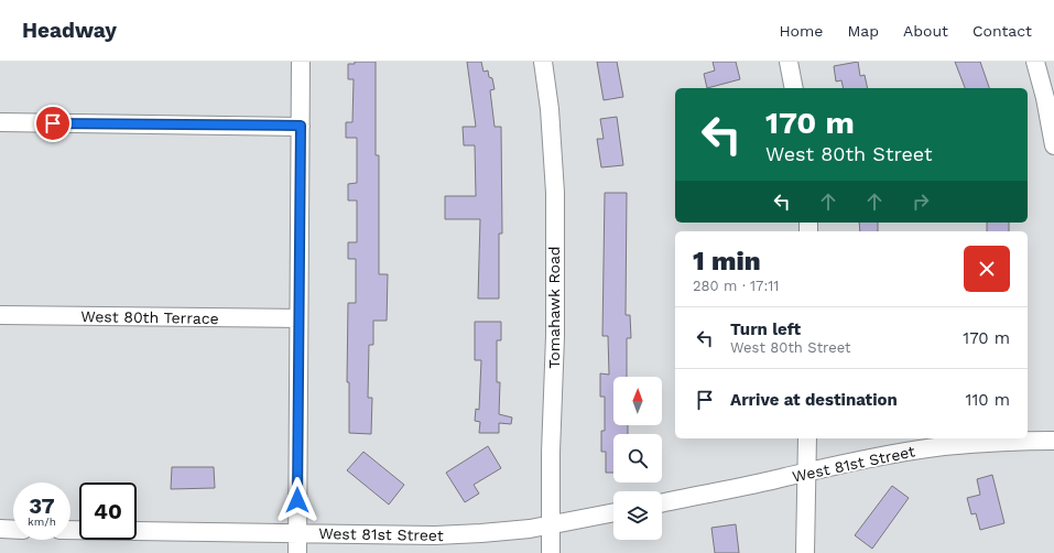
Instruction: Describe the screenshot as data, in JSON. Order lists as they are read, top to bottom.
{
  "streets": {
    "street": ["Tomahawk Road", "West 80th Terrace", "West 81st Street"]
  },
  "crossings": [
    ["Tomahawk Road", "West 81st Street"]
  ],
  "north": "top",
  "page": {
    "header": "Headway",
    "nav": [
      "Home",
      "Map",
      "About",
      "Contact"
    ],
    "turn": ["170 m", "West 80th Street"],
    "heading": ["1 min", "280 m · 17:11"],
    "list": [
      {
        "name": "Turn left",
        "note": "West 80th Street",
        "value": "170 m"
      },
      {
        "name": "Arrive at destination",
        "value": "110 m"
      }
    ],
    "speed": "37 km/h",
    "limit": "40"
  }
}
